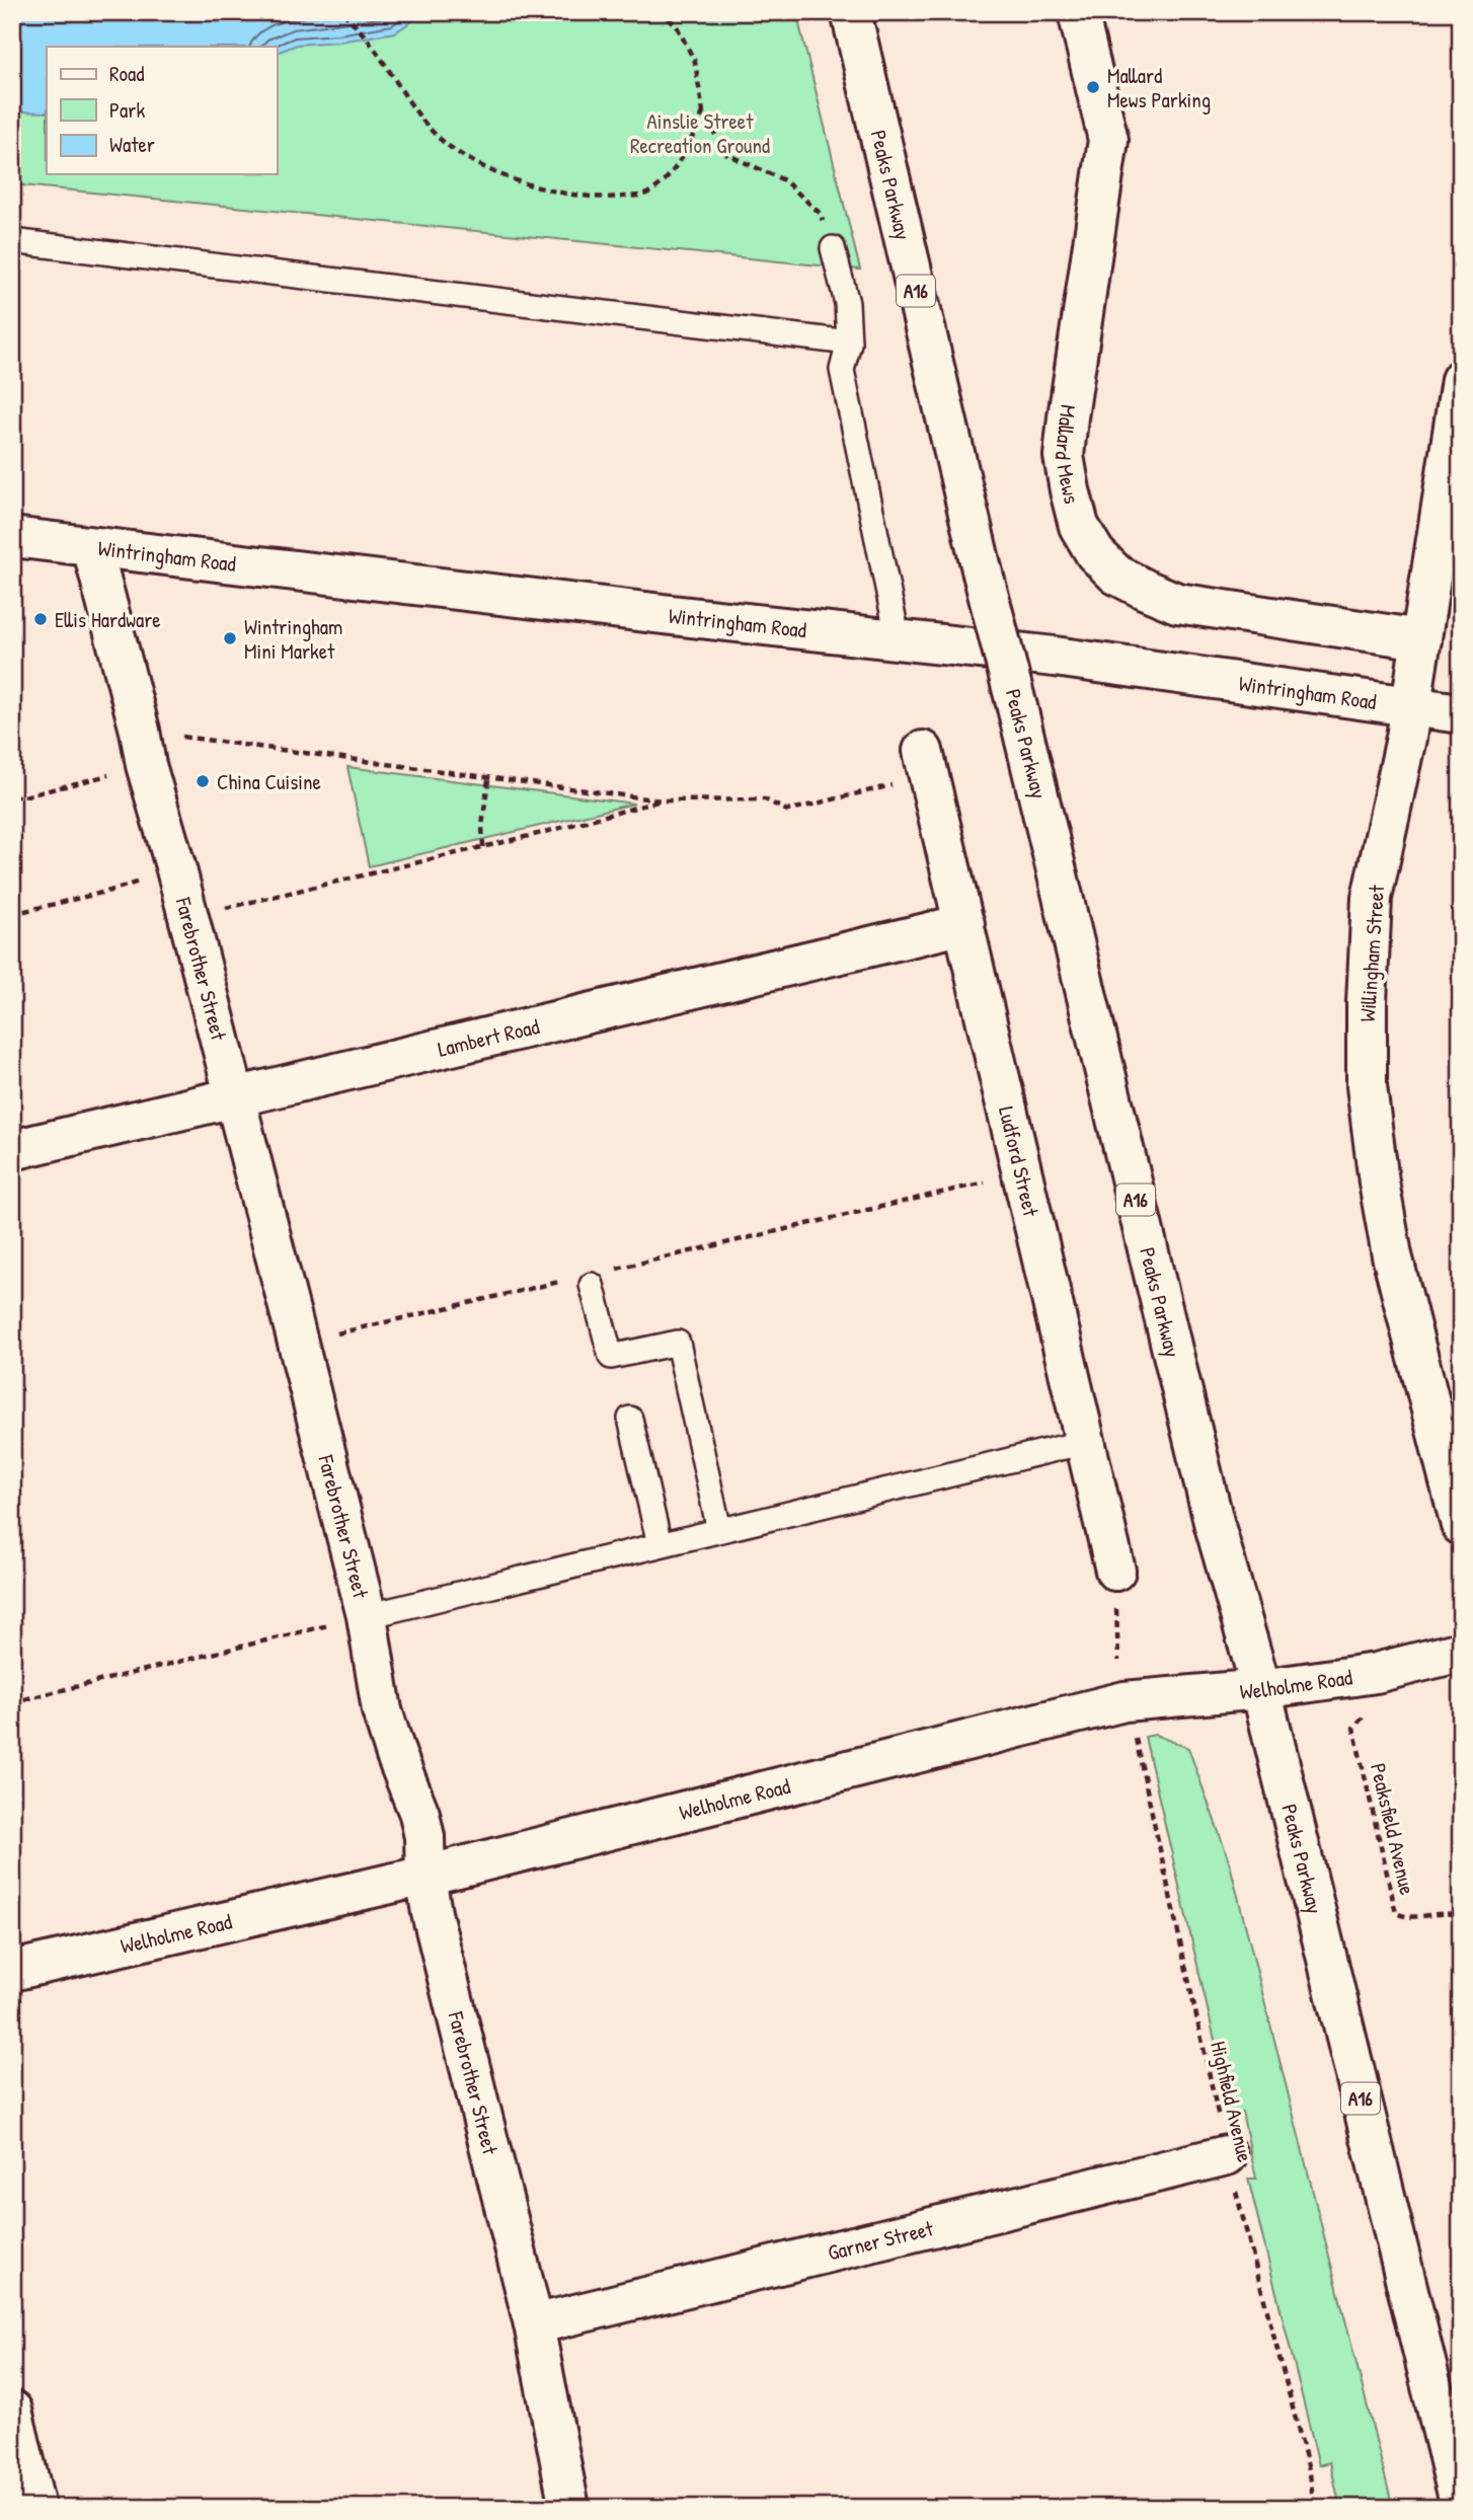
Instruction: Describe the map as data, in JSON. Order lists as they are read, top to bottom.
{
  "streets": {
    "main road": [
      "Peaks Parkway",
      "A16",
      "Mallard Mews",
      "Wintringham Road",
      "Willingham Street",
      "Farebrother Street",
      "Lambert Road",
      "Ludford Street",
      "Welholme Road",
      "Garner Street"
    ],
    "path": ["Peaksfield Avenue", "Highfield Avenue"]
  },
  "crossings": [
    ["Peaks Parkway", "Welholme Road"],
    ["Mallard Mews", "Willingham Street"],
    ["Wintringham Road", "Willingham Street"],
    ["Wintringham Road", "Farebrother Street"],
    ["Farebrother Street", "Lambert Road"],
    ["Farebrother Street", "Welholme Road"],
    ["Farebrother Street", "Garner Street"],
    ["Lambert Road", "Ludford Street"],
    ["Ludford Street", "Highfield Avenue"],
    ["Welholme Road", "Highfield Avenue"],
    ["Highfield Avenue", "Garner Street"]
  ],
  "parks": ["Ainslie Street Recreation Ground"],
  "places": [
    "Mallard Mews Parking",
    "Ellis Hardware",
    "Wintringham Mini Market",
    "China Cuisine"
  ],
  "legend": ["Road", "Park", "Water"]
}
